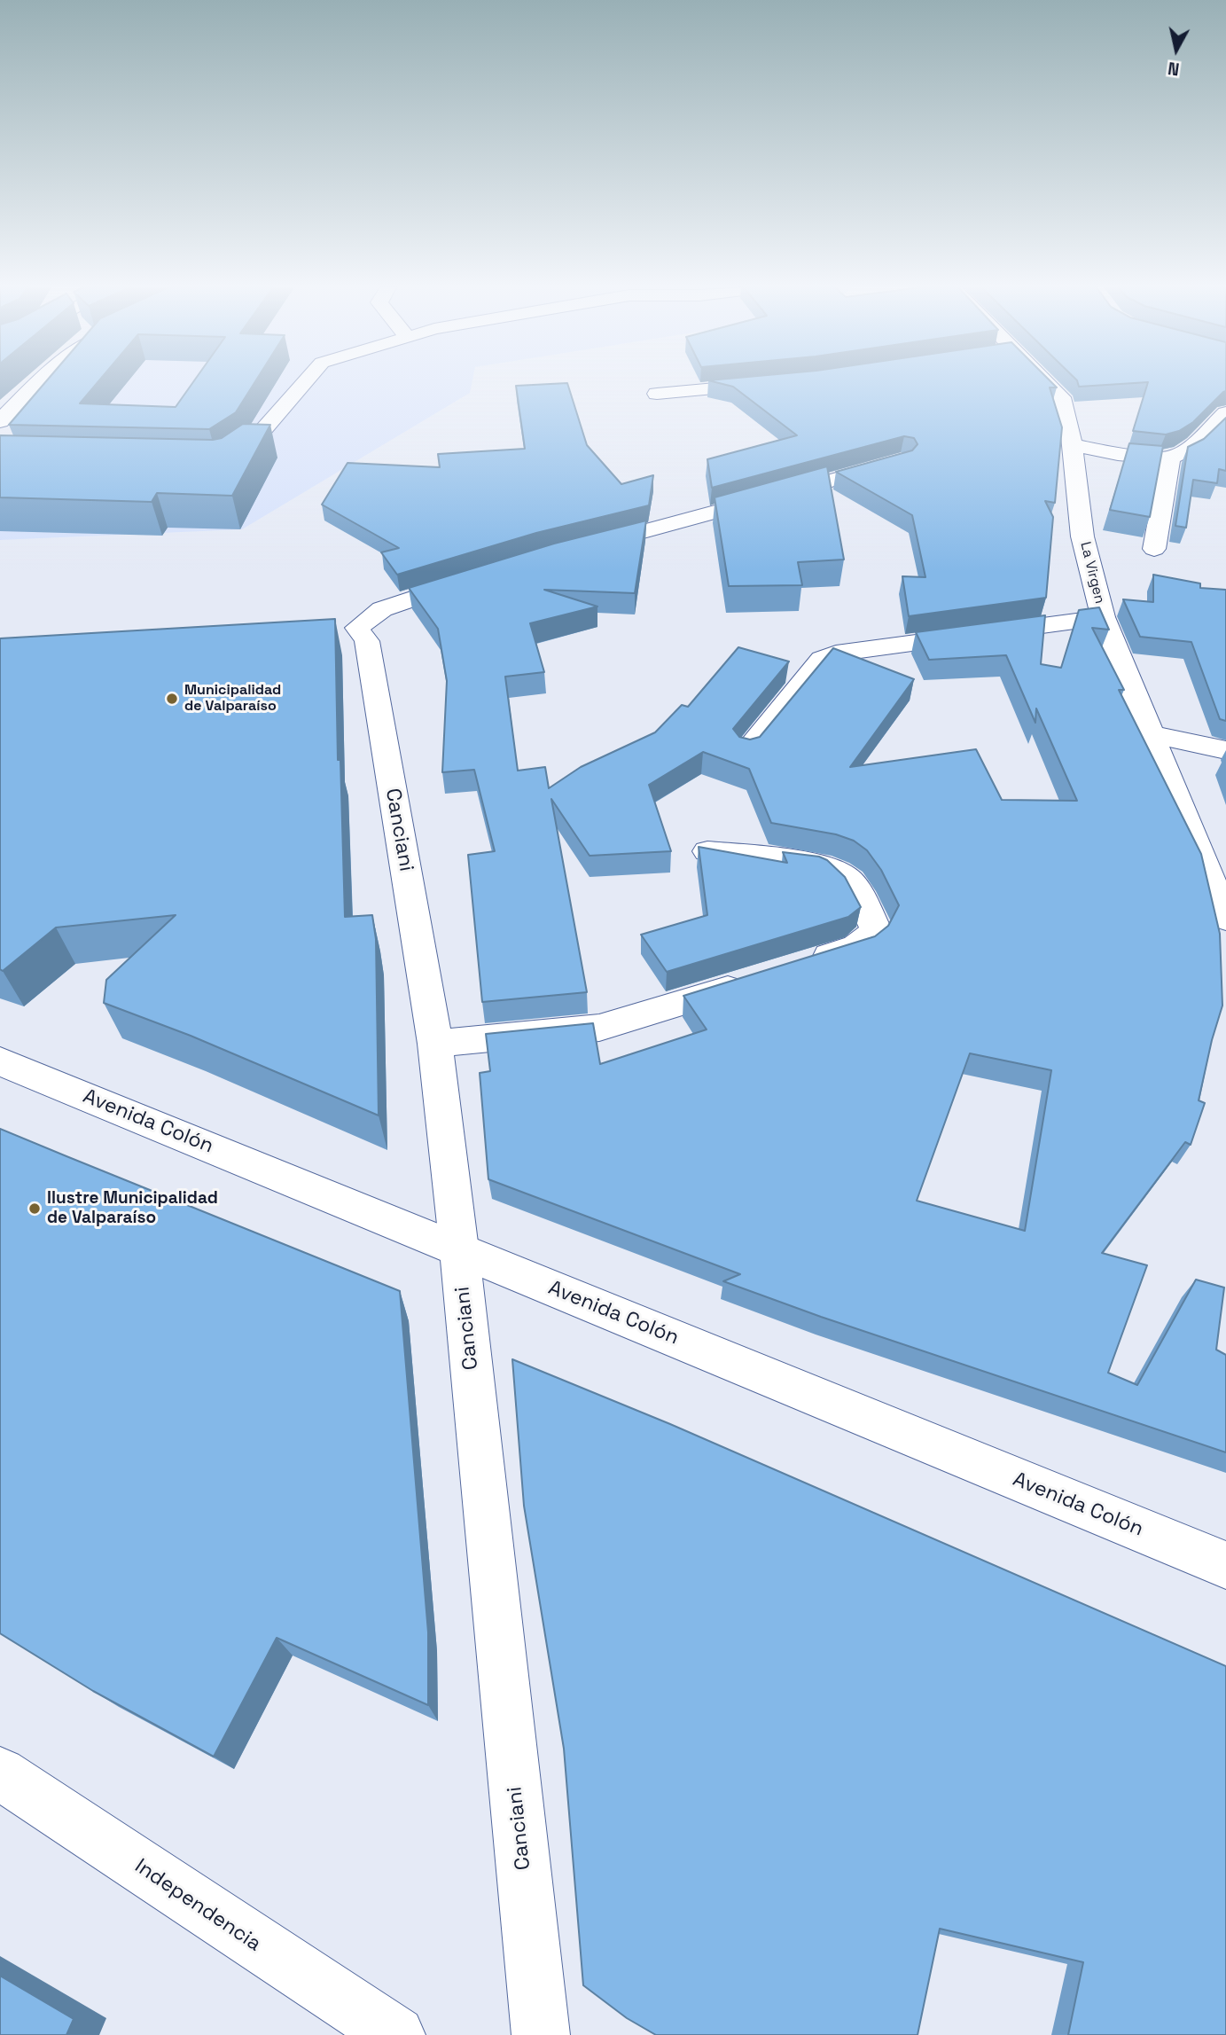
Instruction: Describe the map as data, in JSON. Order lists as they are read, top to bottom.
{
  "streets": {
    "street": [
      "La Virgen",
      "Canciani",
      "Avenida Colón",
      "Independencia"
    ]
  },
  "crossings": [
    ["Canciani", "Avenida Colón"]
  ],
  "places": ["Municipalidad de Valparaíso", "Ilustre Municipalidad de Valparaíso"],
  "north": "bottom"
}
